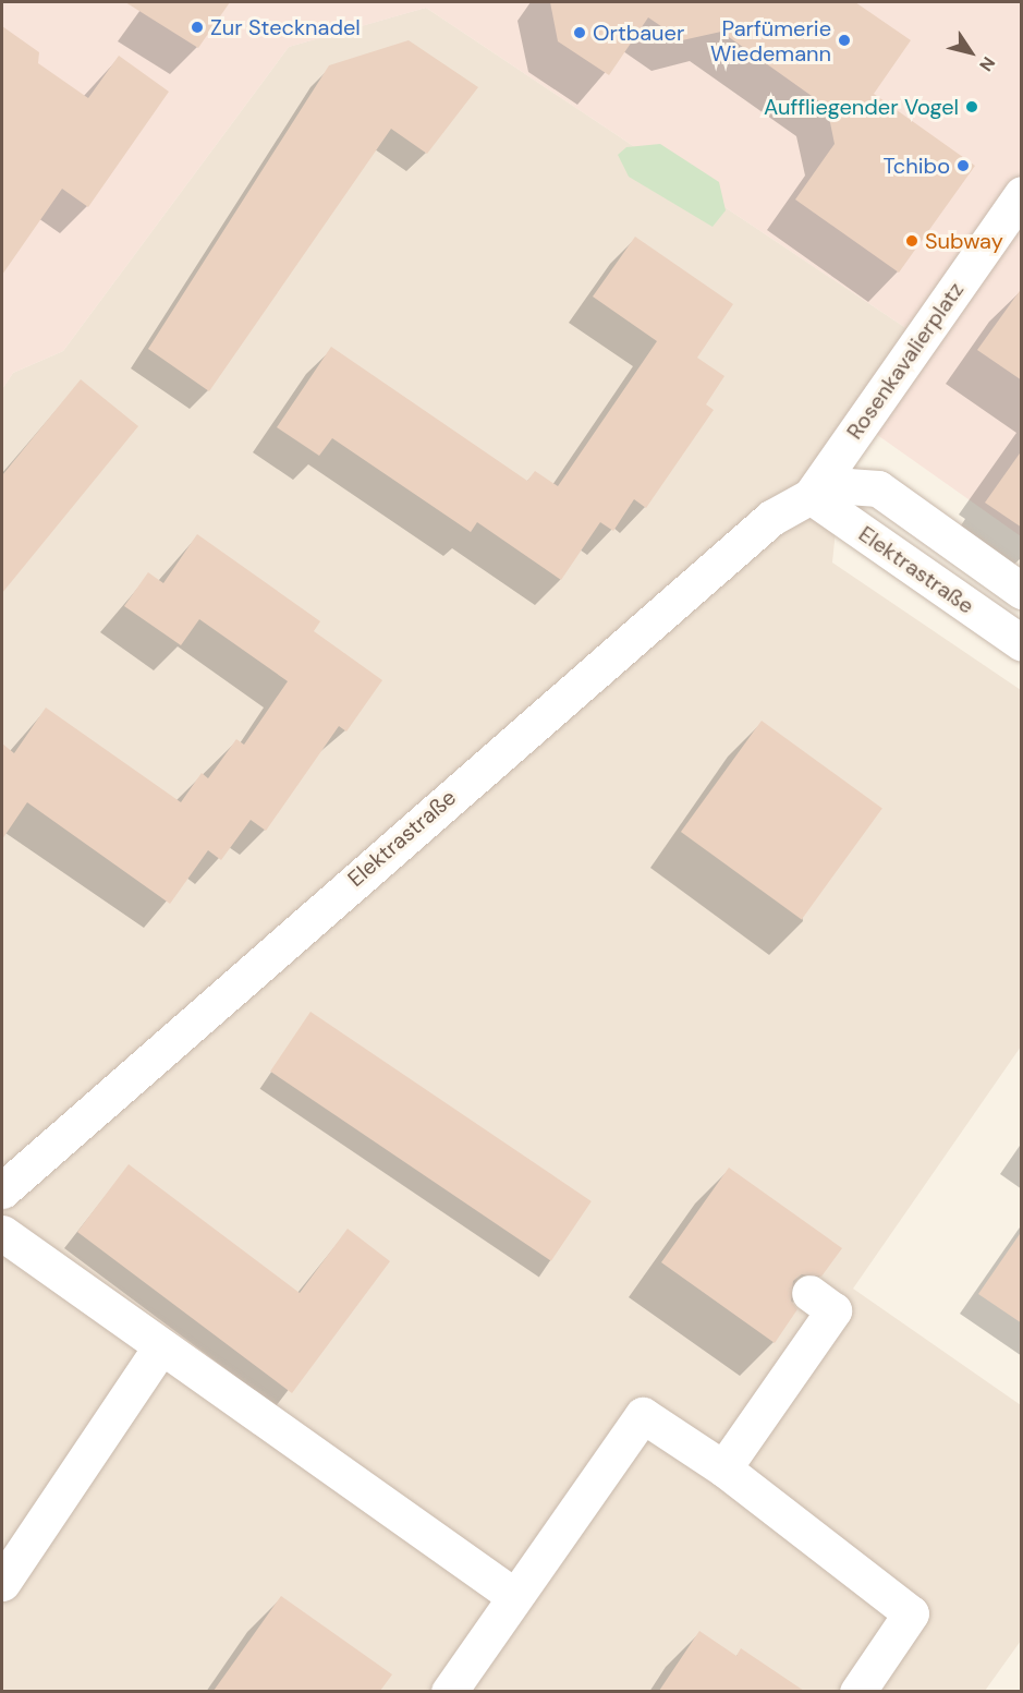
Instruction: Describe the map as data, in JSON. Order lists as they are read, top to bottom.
{
  "streets": {
    "street": ["Rosenkavalierplatz", "Elektrastraße"]
  },
  "crossings": [
    ["Rosenkavalierplatz", "Elektrastraße"]
  ],
  "places": [
    "Zur Stecknadel",
    "Ortbauer",
    "Parfümerie Wiedemann",
    "Auffliegender Vogel",
    "Tchibo",
    "Subway"
  ],
  "north": "bottom right"
}
